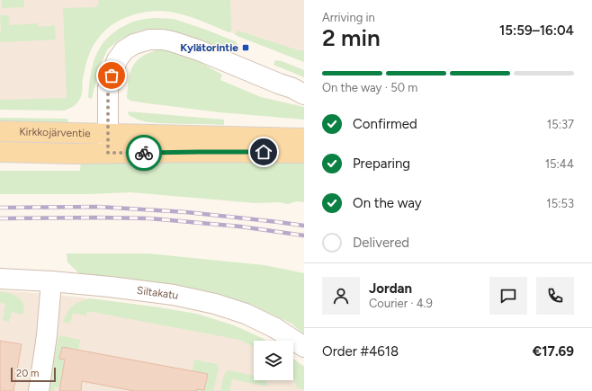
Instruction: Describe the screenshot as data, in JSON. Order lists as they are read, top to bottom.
{
  "streets": {
    "main road": ["Kirkkojärventie"],
    "street": ["Siltakatu"]
  },
  "places": {
    "transit": ["Kylätorintie"]
  },
  "scale_bar": "20 m",
  "page": {
    "heading": ["2 min", "Arriving in", "15:59–16:04"],
    "panel": [
      "Jordan",
      "Courier · 4.9",
      "Order #4618",
      "€17.69"
    ],
    "bar": "On the way · 50 m",
    "list": [
      ["Confirmed", "15:37"],
      ["Preparing", "15:44"],
      ["On the way", "15:53"],
      "Delivered"
    ],
    "scale": "20 m"
  }
}
